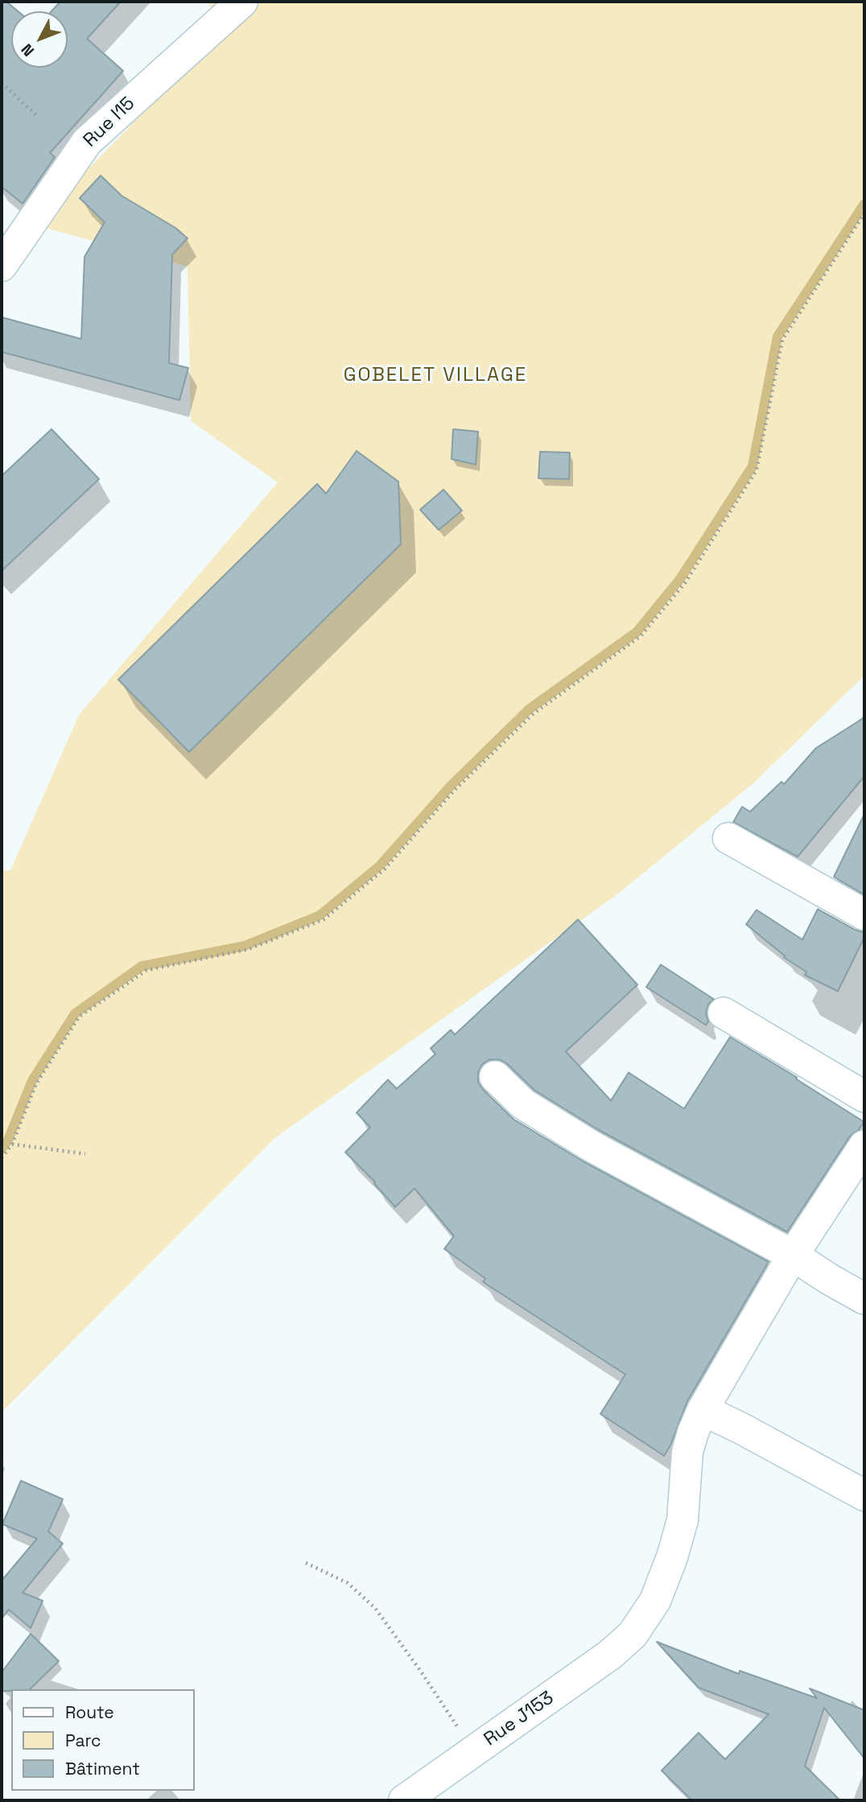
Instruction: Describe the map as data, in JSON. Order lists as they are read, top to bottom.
{
  "streets": {
    "street": ["Rue I15", "Rue J153"]
  },
  "districts": ["GOBELET VILLAGE"],
  "legend": ["Route", "Parc", "Bâtiment"],
  "north": "bottom left"
}
